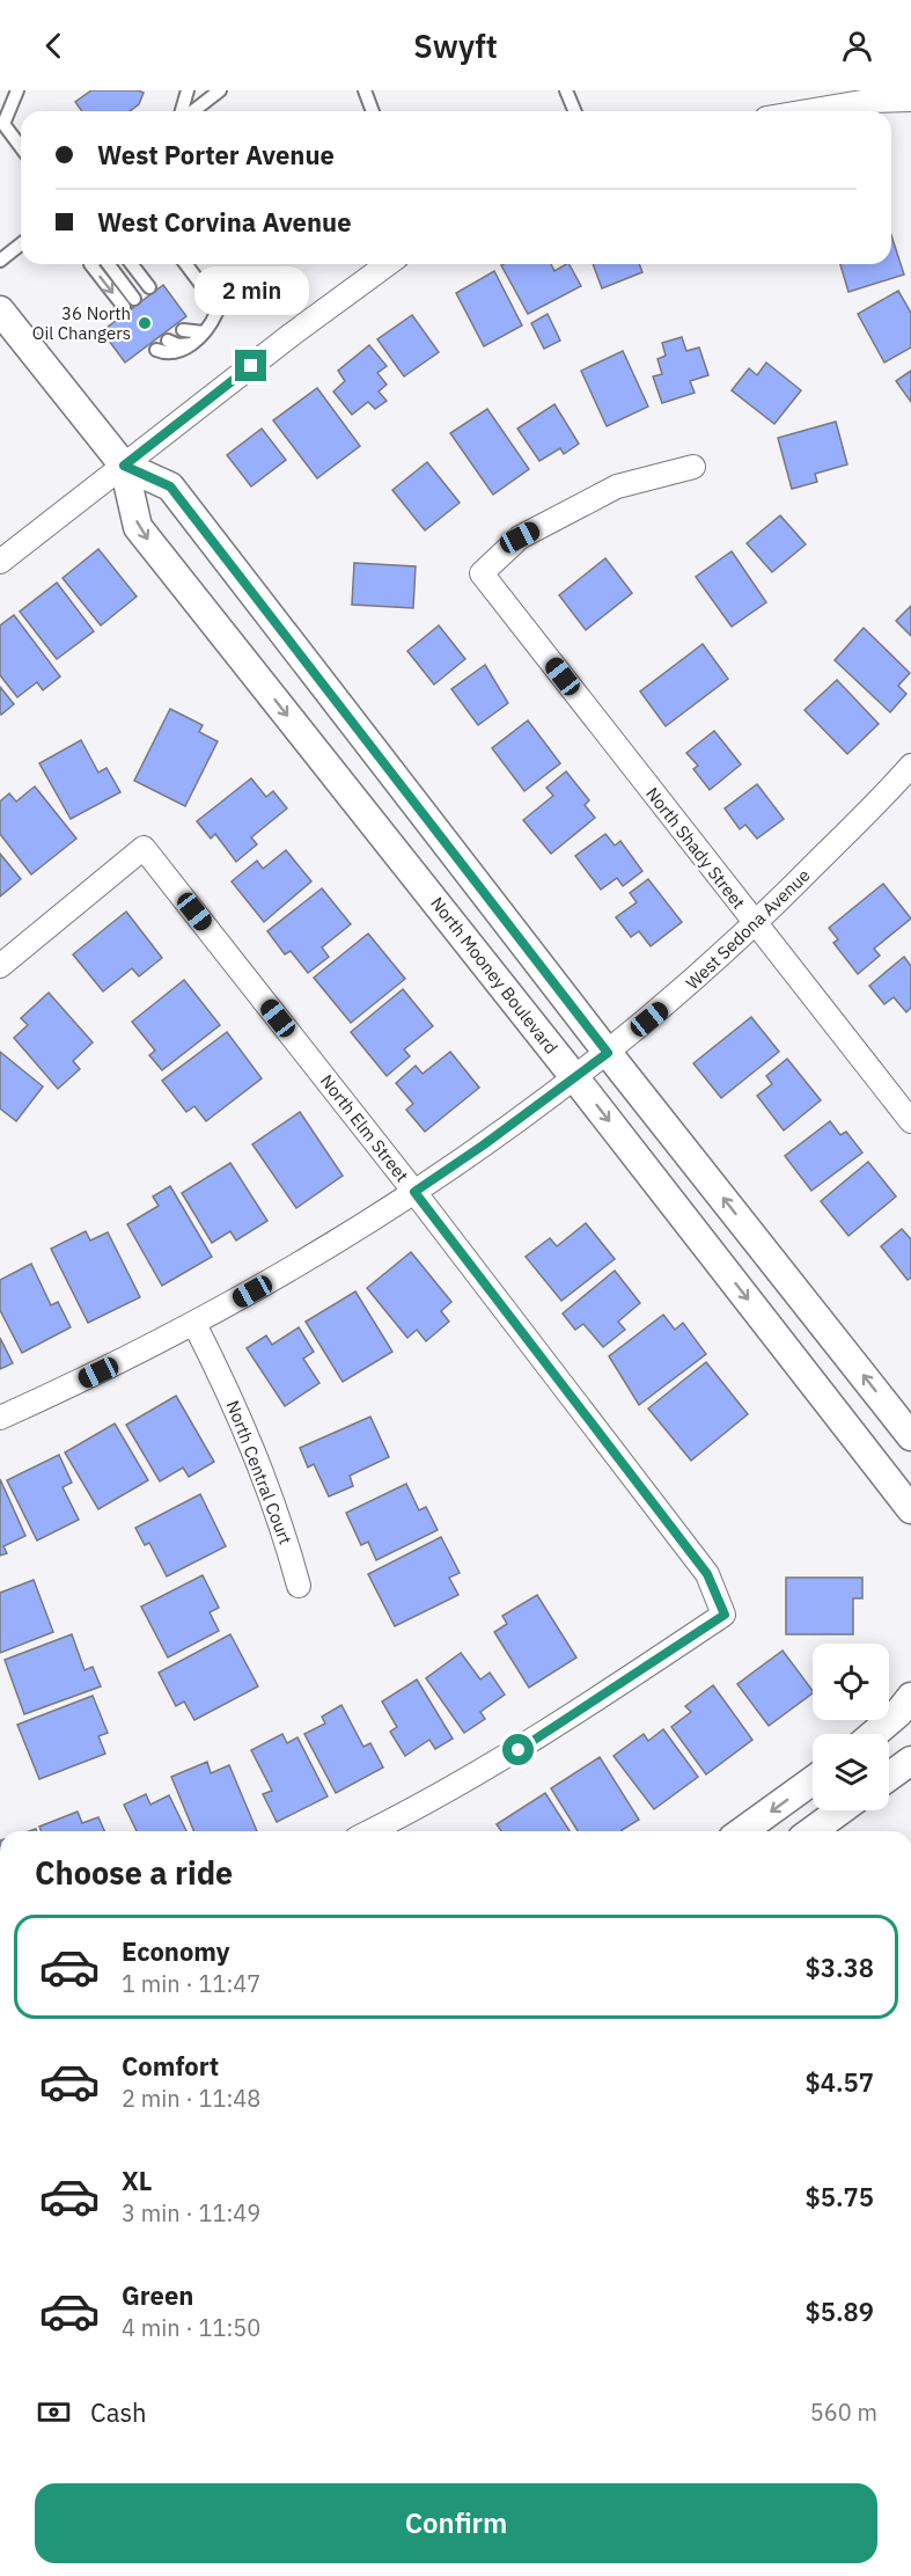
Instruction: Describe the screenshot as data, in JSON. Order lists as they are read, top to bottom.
{
  "streets": {
    "street": [
      "North Shady Street",
      "West Sedona Avenue",
      "North Mooney Boulevard",
      "North Elm Street",
      "North Central Court"
    ]
  },
  "crossings": [
    ["North Shady Street", "West Sedona Avenue"],
    ["West Sedona Avenue", "North Mooney Boulevard"],
    ["West Sedona Avenue", "North Elm Street"],
    ["West Sedona Avenue", "North Central Court"]
  ],
  "places": ["36 North Oil Changers"],
  "page": {
    "header": "Swyft",
    "banner": ["West Porter Avenue", "West Corvina Avenue"],
    "bubble": "2 min",
    "heading": "Choose a ride",
    "list": [
      {
        "name": "Economy",
        "note": "1 min · 11:47",
        "value": "$3.38"
      },
      {
        "name": "Comfort",
        "note": "2 min · 11:48",
        "value": "$4.57"
      },
      {
        "name": "XL",
        "note": "3 min · 11:49",
        "value": "$5.75"
      },
      {
        "name": "Green",
        "note": "4 min · 11:50",
        "value": "$5.89"
      }
    ],
    "pay": ["Cash", "560 m"],
    "buttons": "Confirm"
  }
}
